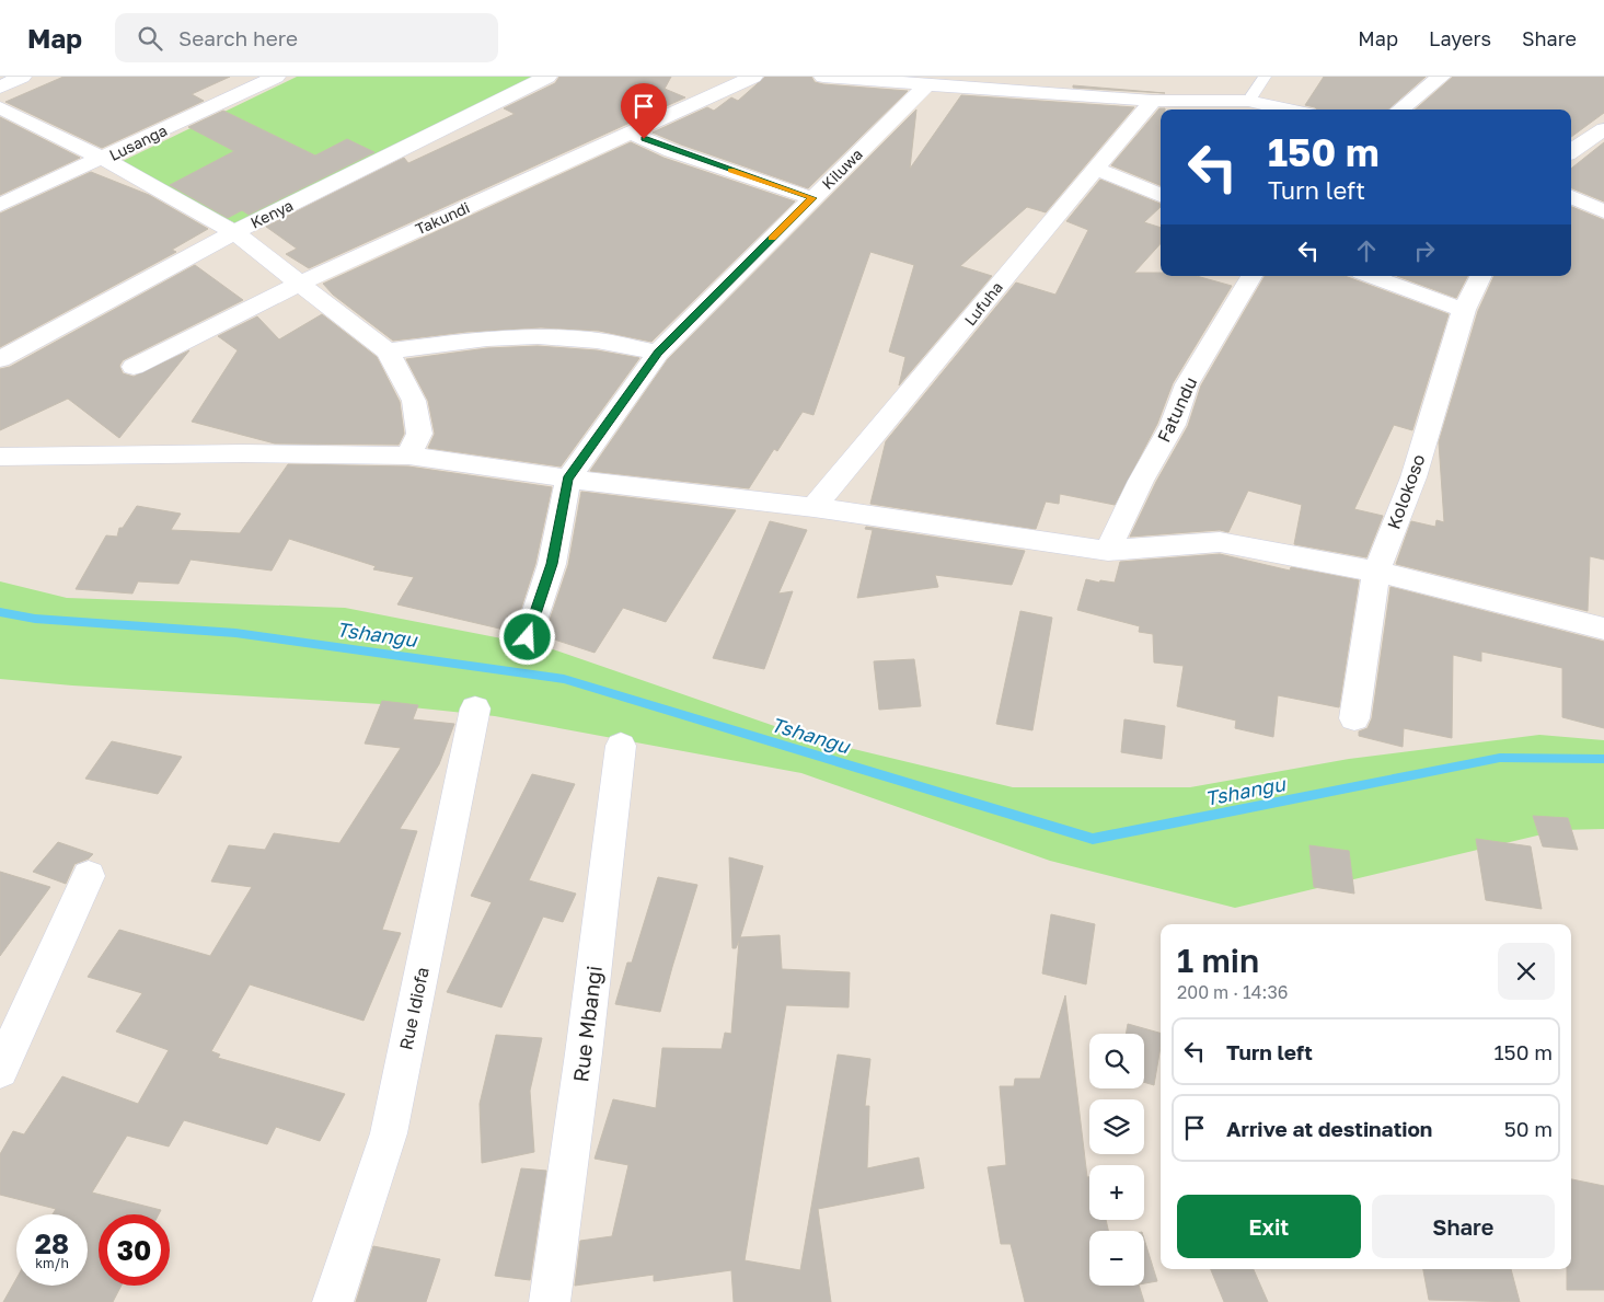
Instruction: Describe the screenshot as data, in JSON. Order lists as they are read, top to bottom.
{
  "streets": {
    "street": [
      "Lusanga",
      "Kiluwa",
      "Kenya",
      "Takundi",
      "Lufuha",
      "Fatundu",
      "Kolokoso",
      "Rue Idiofa",
      "Rue Mbangi"
    ]
  },
  "water": ["Tshangu"],
  "page": {
    "header": "Map",
    "search": "Search here",
    "nav": ["Map", "Layers", "Share"],
    "turn": ["150 m", "Turn left"],
    "heading": ["1 min", "200 m · 14:36"],
    "list": [
      {
        "name": "Turn left",
        "value": "150 m"
      },
      {
        "name": "Arrive at destination",
        "value": "50 m"
      }
    ],
    "map_buttons": ["+", "−"],
    "buttons": ["Exit", "Share"],
    "speed": "28 km/h",
    "limit": "30"
  }
}
